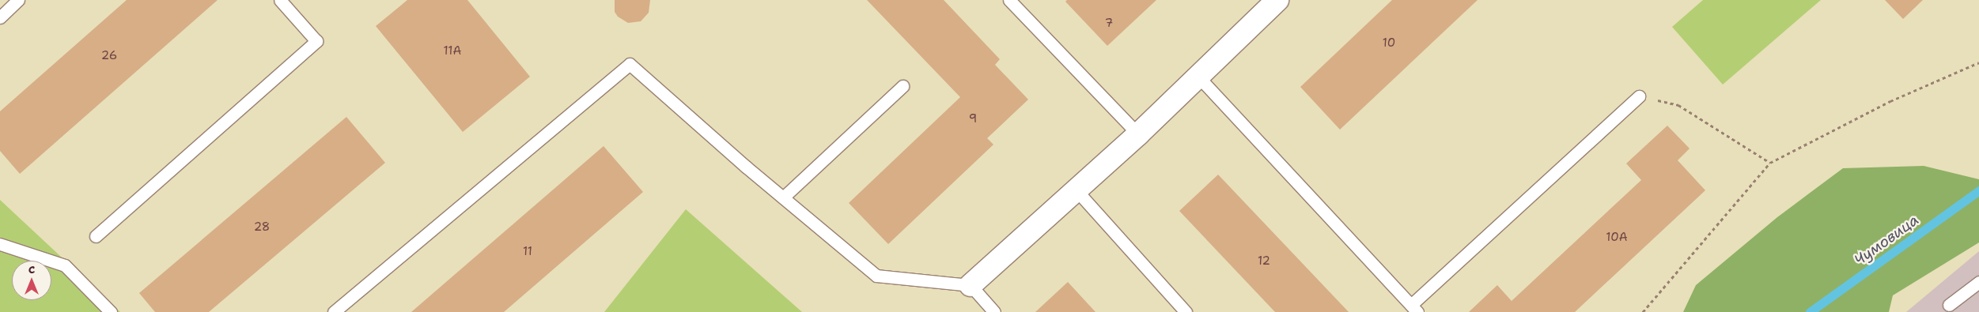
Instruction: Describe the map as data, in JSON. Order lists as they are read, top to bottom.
{
  "water": ["Чумовица"],
  "house_numbers": [
    "7",
    "10",
    "11А",
    "26",
    "9",
    "28",
    "10А",
    "11",
    "12"
  ],
  "north": "top"
}
